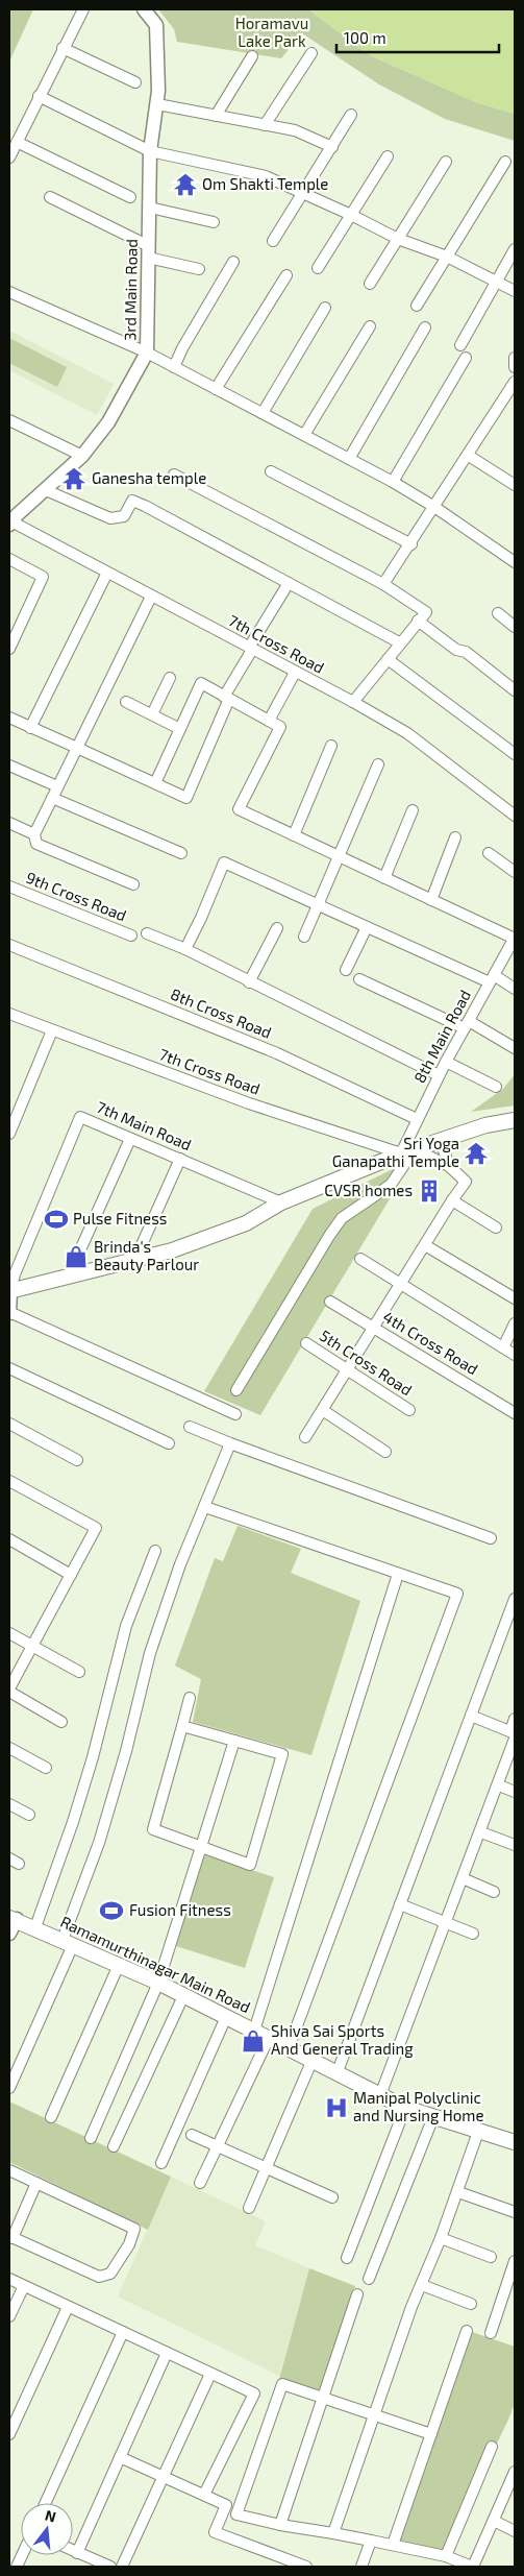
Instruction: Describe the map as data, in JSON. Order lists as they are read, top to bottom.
{
  "streets": {
    "main road": ["Ramamurthinagar Main Road"],
    "street": [
      "3rd Main Road",
      "7th Cross Road",
      "9th Cross Road",
      "8th Cross Road",
      "8th Main Road",
      "7th Main Road",
      "4th Cross Road",
      "5th Cross Road"
    ]
  },
  "crossings": [
    ["3rd Main Road", "7th Cross Road"],
    ["7th Cross Road", "8th Main Road"],
    ["8th Cross Road", "8th Main Road"]
  ],
  "parks": ["Horamavu Lake Park"],
  "places": {
    "temple": ["Om Shakti Temple", "Ganesha temple", "Sri Yoga Ganapathi Temple"],
    "building": ["CVSR homes"],
    "sports": ["Pulse Fitness", "Fusion Fitness"],
    "shop": ["Brinda's Beauty Parlour", "Shiva Sai Sports And General Trading"],
    "hospital": ["Manipal Polyclinic and Nursing Home"]
  },
  "scale_bar": "100 m",
  "north": "top"
}
